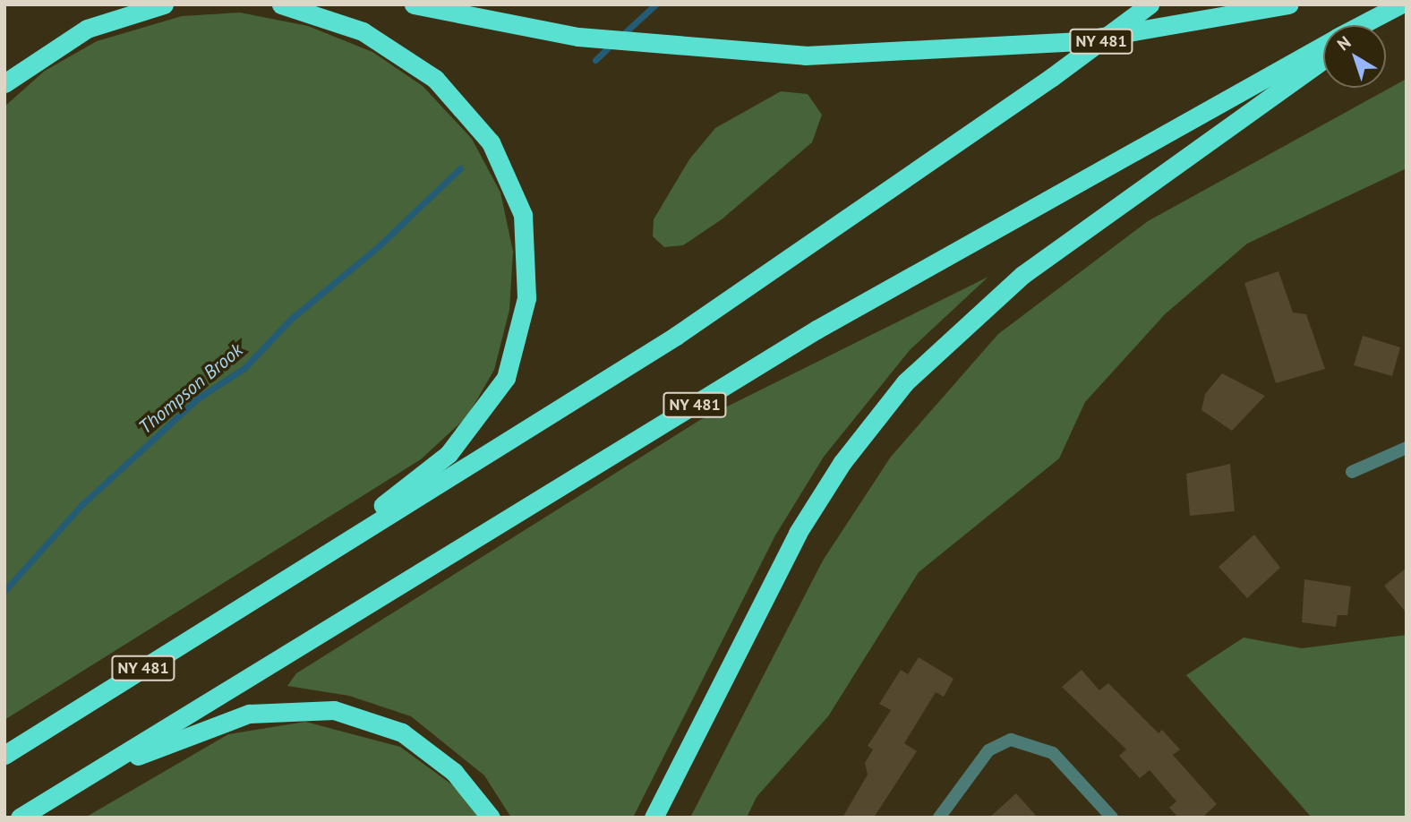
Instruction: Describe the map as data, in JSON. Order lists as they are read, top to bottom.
{
  "streets": {
    "highway": ["NY 481"]
  },
  "water": ["Thompson Brook"],
  "north": "top left"
}
